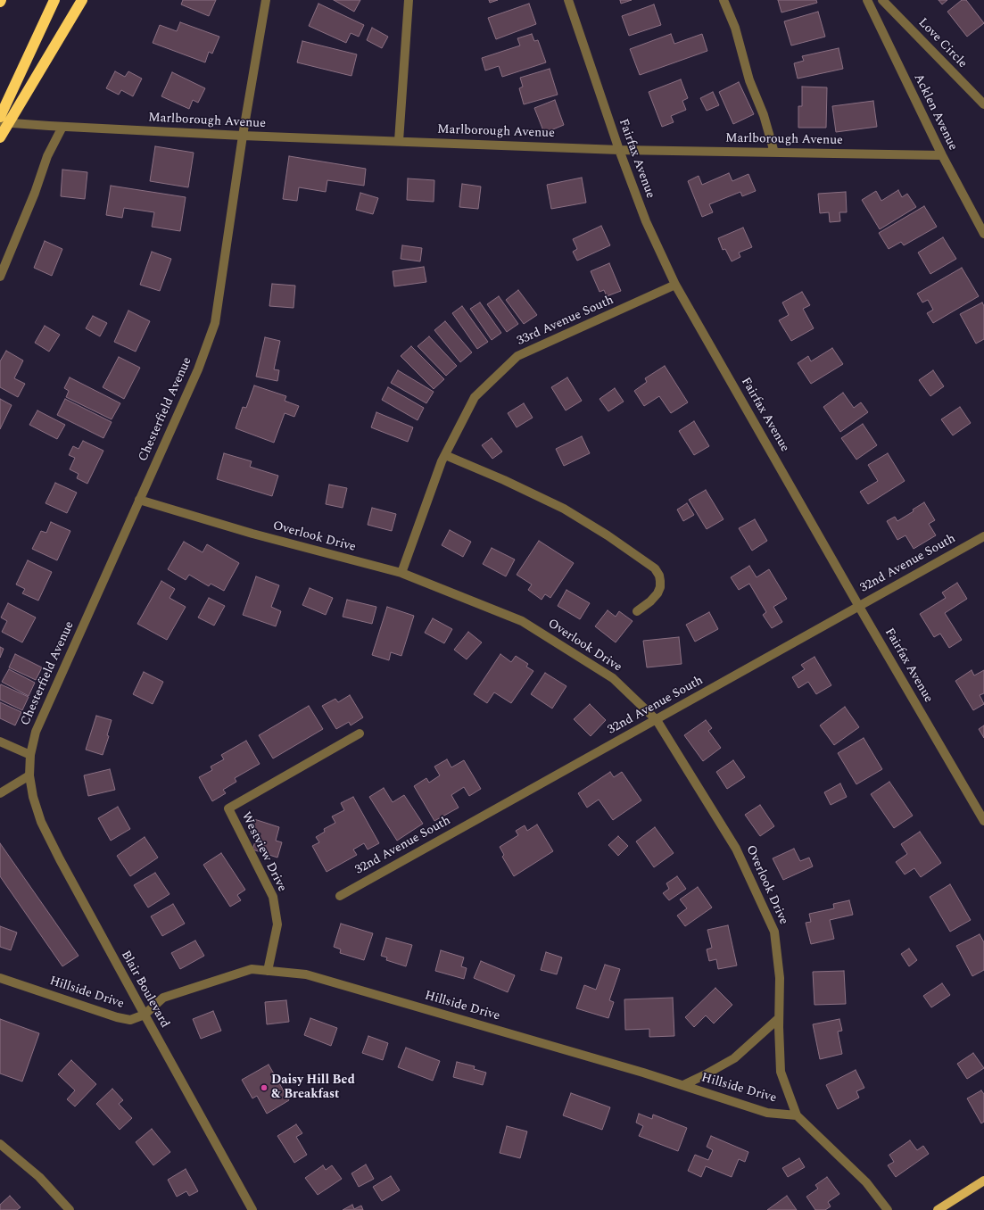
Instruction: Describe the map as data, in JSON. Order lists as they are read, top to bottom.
{
  "streets": {
    "street": [
      "Love Circle",
      "Acklen Avenue",
      "Marlborough Avenue",
      "Fairfax Avenue",
      "33rd Avenue South",
      "Chesterfield Avenue",
      "Overlook Drive",
      "32nd Avenue South",
      "Westview Drive",
      "Blair Boulevard",
      "Hillside Drive"
    ]
  },
  "crossings": [
    ["Acklen Avenue", "Marlborough Avenue"],
    ["Marlborough Avenue", "Fairfax Avenue"],
    ["Marlborough Avenue", "Chesterfield Avenue"],
    ["Fairfax Avenue", "33rd Avenue South"],
    ["Fairfax Avenue", "32nd Avenue South"],
    ["33rd Avenue South", "Overlook Drive"],
    ["Chesterfield Avenue", "Overlook Drive"],
    ["Chesterfield Avenue", "Blair Boulevard"],
    ["Overlook Drive", "32nd Avenue South"],
    ["Overlook Drive", "Hillside Drive"],
    ["Westview Drive", "Hillside Drive"],
    ["Blair Boulevard", "Hillside Drive"]
  ],
  "places": ["Daisy Hill Bed & Breakfast"]
}
